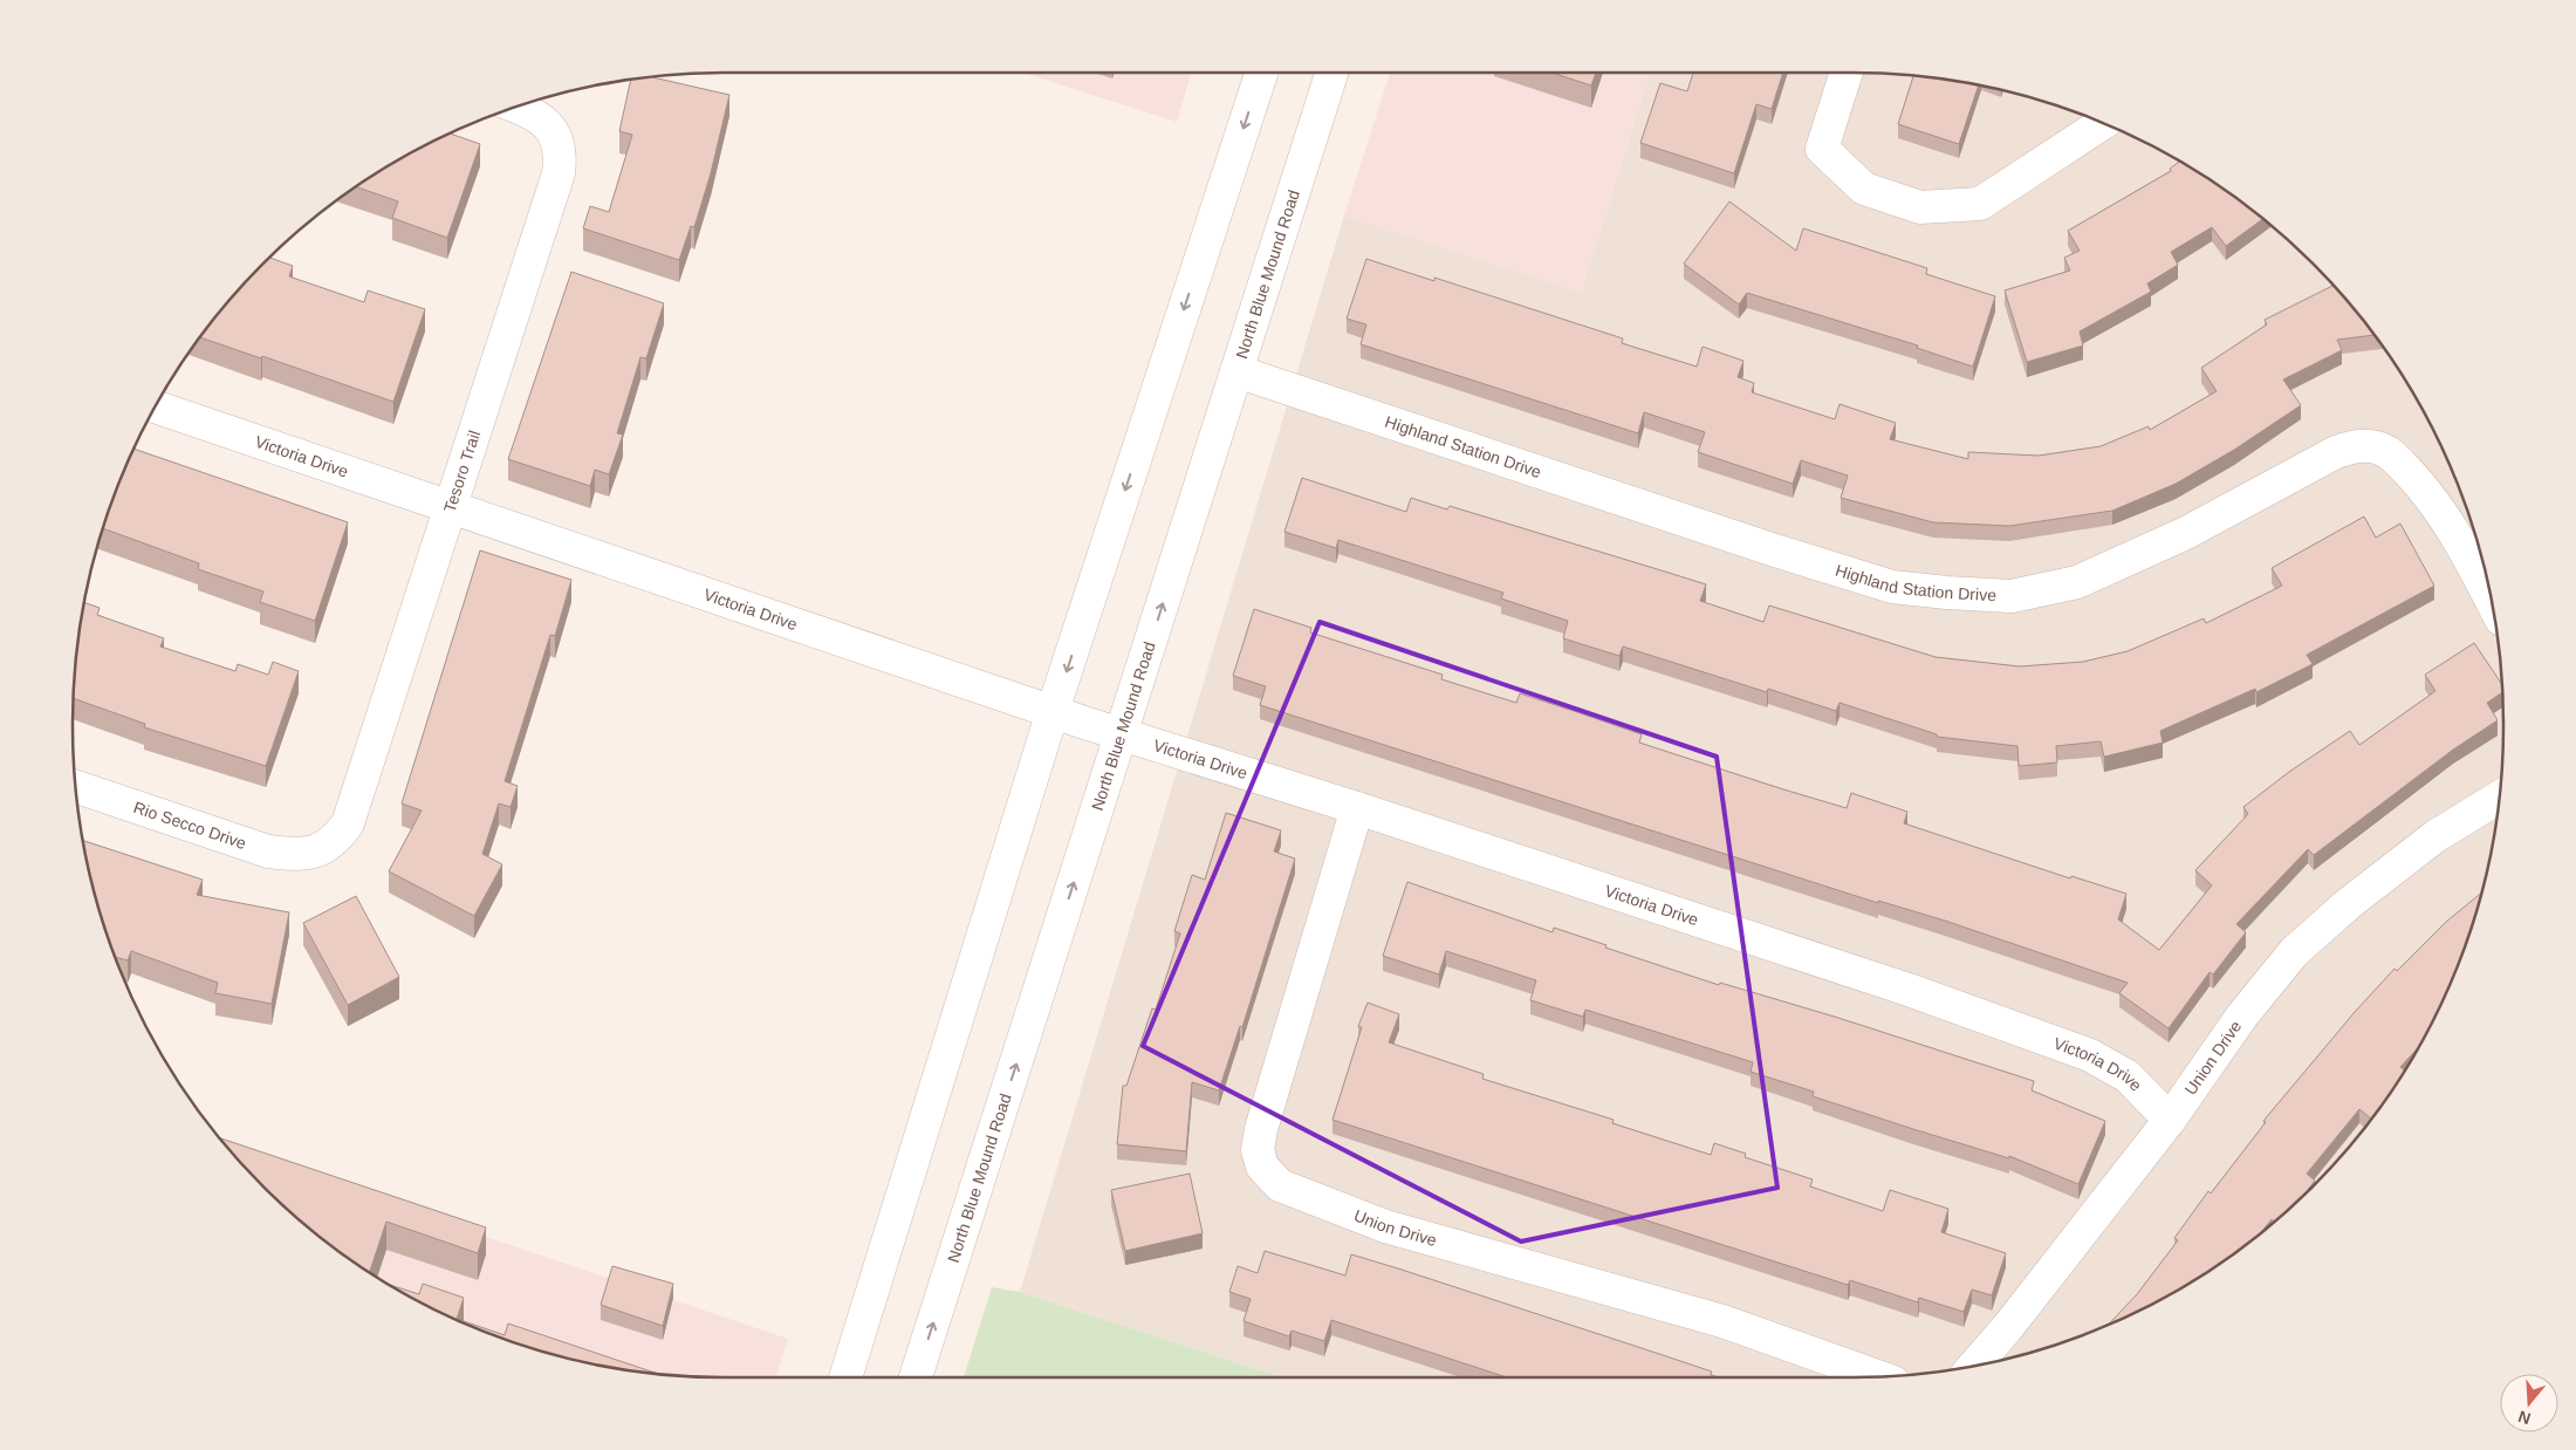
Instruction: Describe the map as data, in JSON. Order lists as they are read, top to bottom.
{
  "streets": {
    "street": [
      "North Blue Mound Road",
      "Highland Station Drive",
      "Victoria Drive",
      "Tesoro Trail",
      "Rio Secco Drive",
      "Union Drive"
    ]
  },
  "crossings": [
    ["North Blue Mound Road", "Highland Station Drive"],
    ["North Blue Mound Road", "Victoria Drive"],
    ["Victoria Drive", "Tesoro Trail"],
    ["Victoria Drive", "Union Drive"],
    ["Tesoro Trail", "Rio Secco Drive"]
  ],
  "north": "bottom"
}
